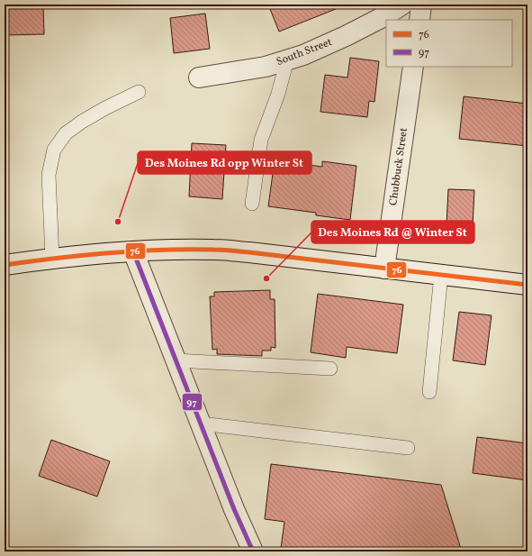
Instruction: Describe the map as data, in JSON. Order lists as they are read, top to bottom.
{
  "streets": {
    "street": ["South Street", "Chubbuck Street"]
  },
  "places": ["Des Moines Rd opp Winter St", "Des Moines Rd @ Winter St"],
  "lines": ["transit line 76", "transit line 97"],
  "legend": ["76", "97"]
}
